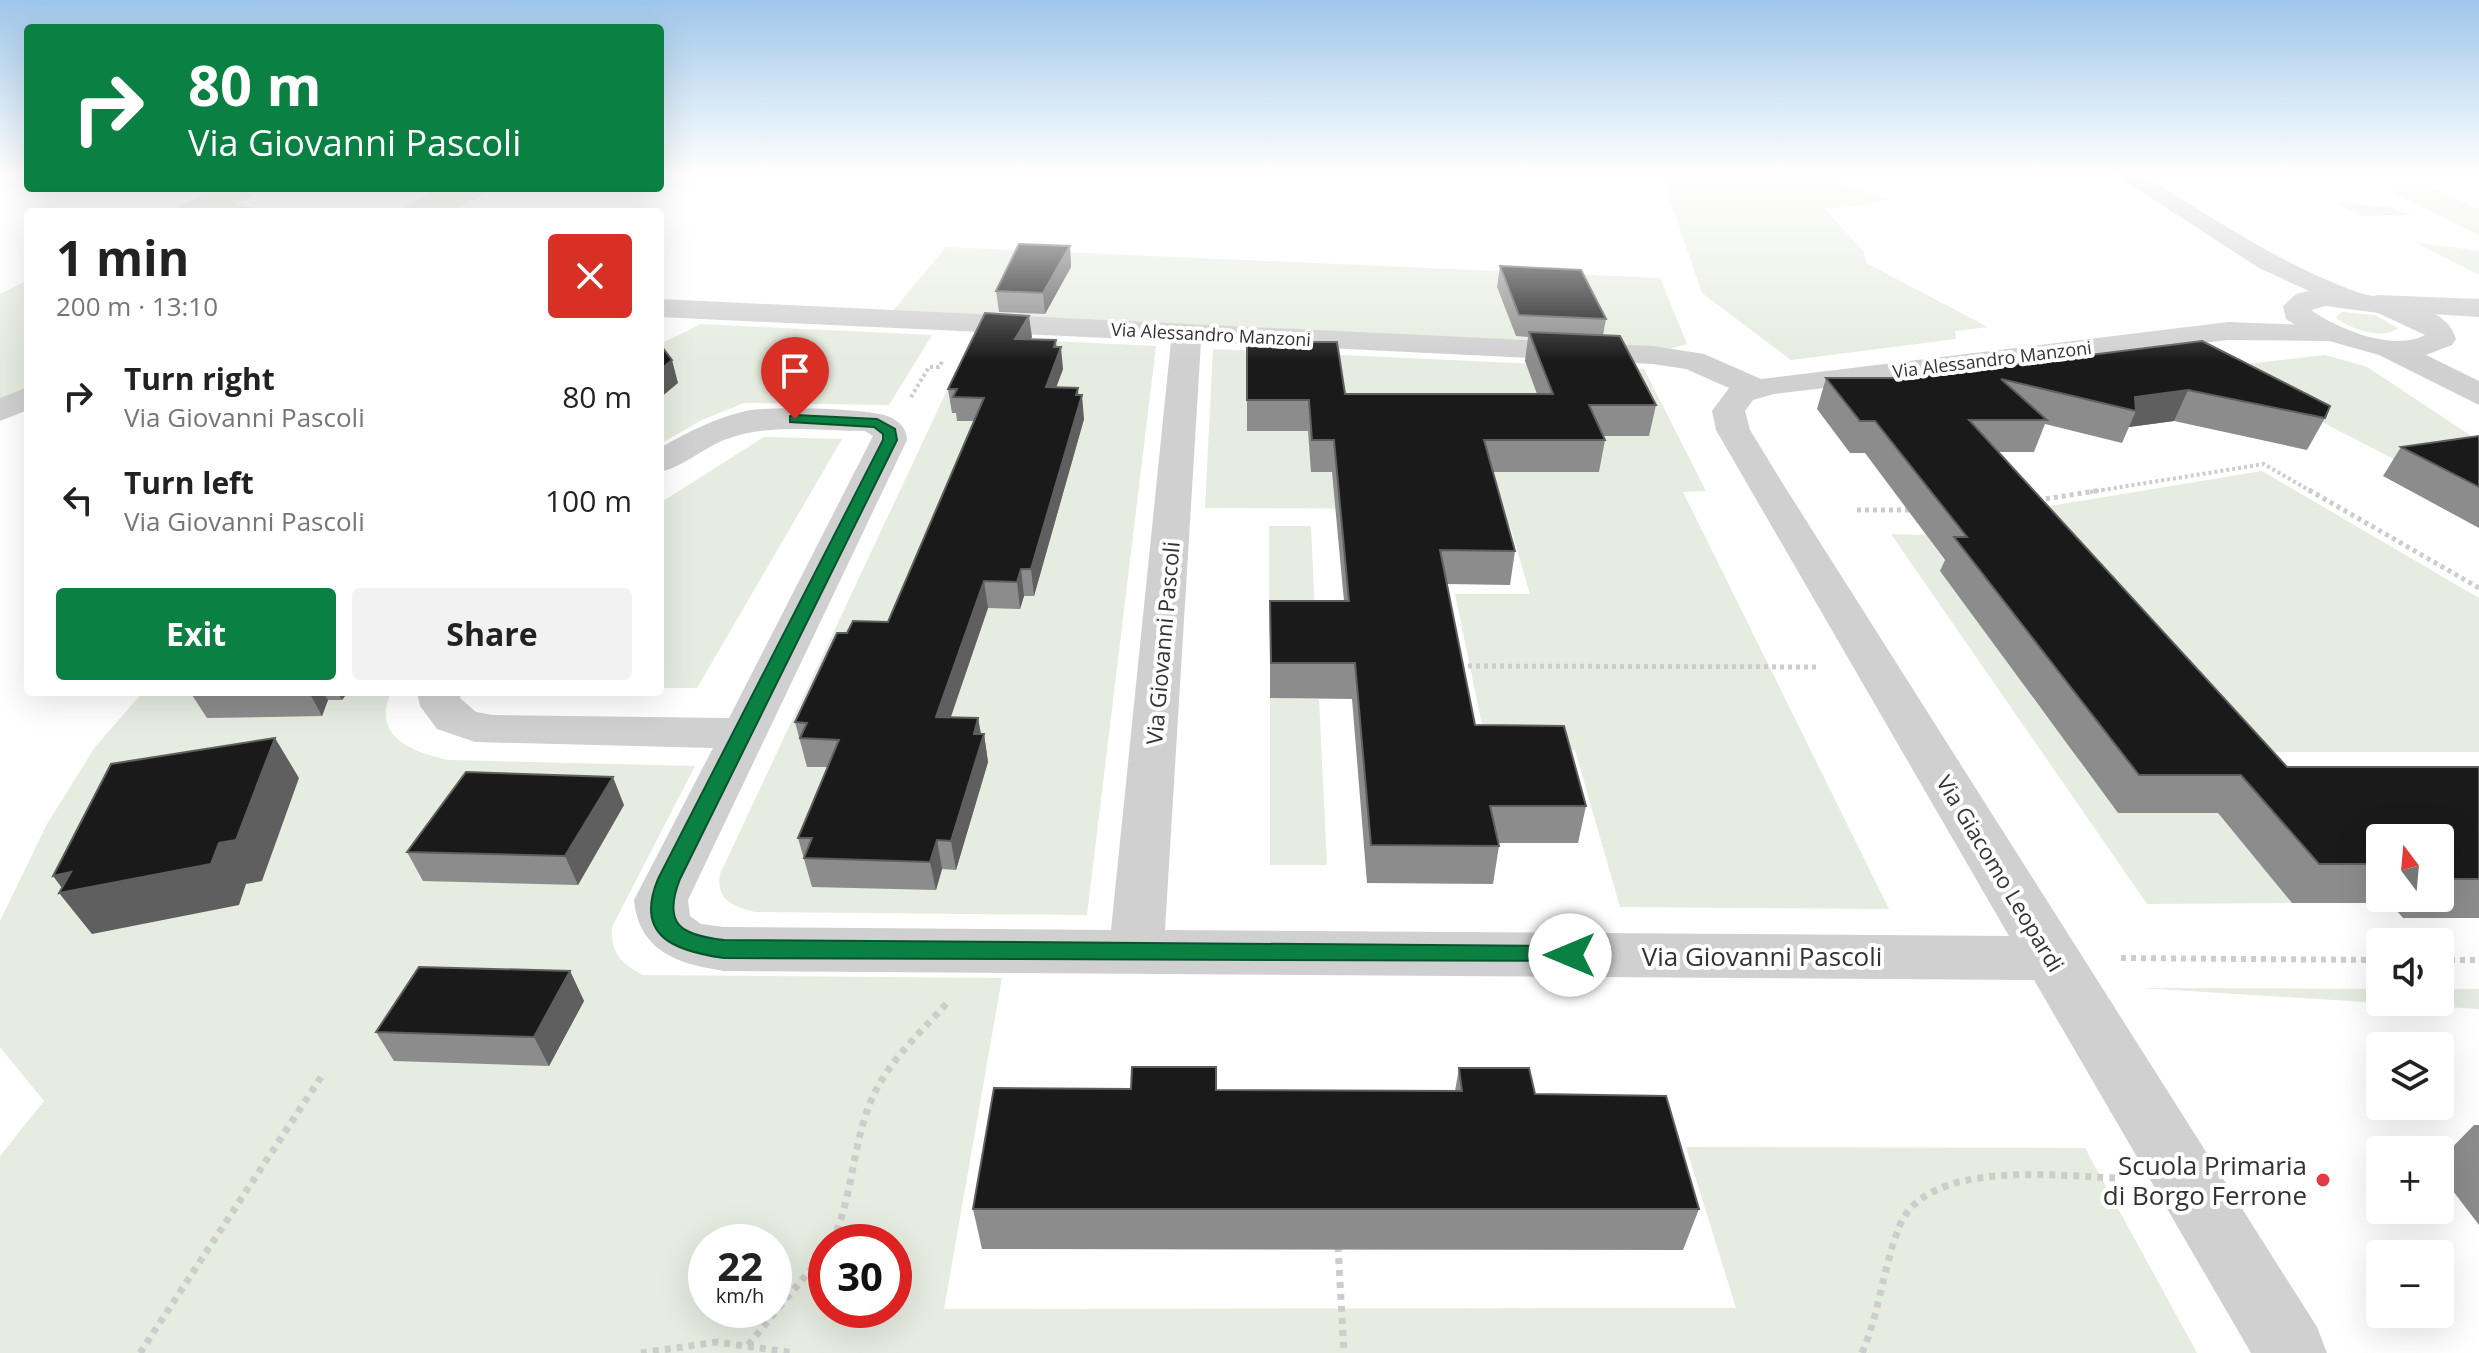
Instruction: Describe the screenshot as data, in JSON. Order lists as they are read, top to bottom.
{
  "streets": {
    "street": ["Via Alessandro Manzoni", "Via Giovanni Pascoli", "Via Giacomo Leopardi"]
  },
  "crossings": [
    ["Via Alessandro Manzoni", "Via Giovanni Pascoli"],
    ["Via Alessandro Manzoni", "Via Giacomo Leopardi"],
    ["Via Giovanni Pascoli", "Via Giacomo Leopardi"]
  ],
  "places": ["Scuola Primaria di Borgo Ferrone"],
  "north": "top",
  "page": {
    "turn": ["80 m", "Via Giovanni Pascoli"],
    "heading": ["1 min", "200 m · 13:10"],
    "list": [
      {
        "name": "Turn right",
        "note": "Via Giovanni Pascoli",
        "value": "80 m"
      },
      {
        "name": "Turn left",
        "note": "Via Giovanni Pascoli",
        "value": "100 m"
      }
    ],
    "buttons": ["Exit", "Share"],
    "map_buttons": ["+", "−"],
    "speed": "22 km/h",
    "limit": "30"
  }
}
